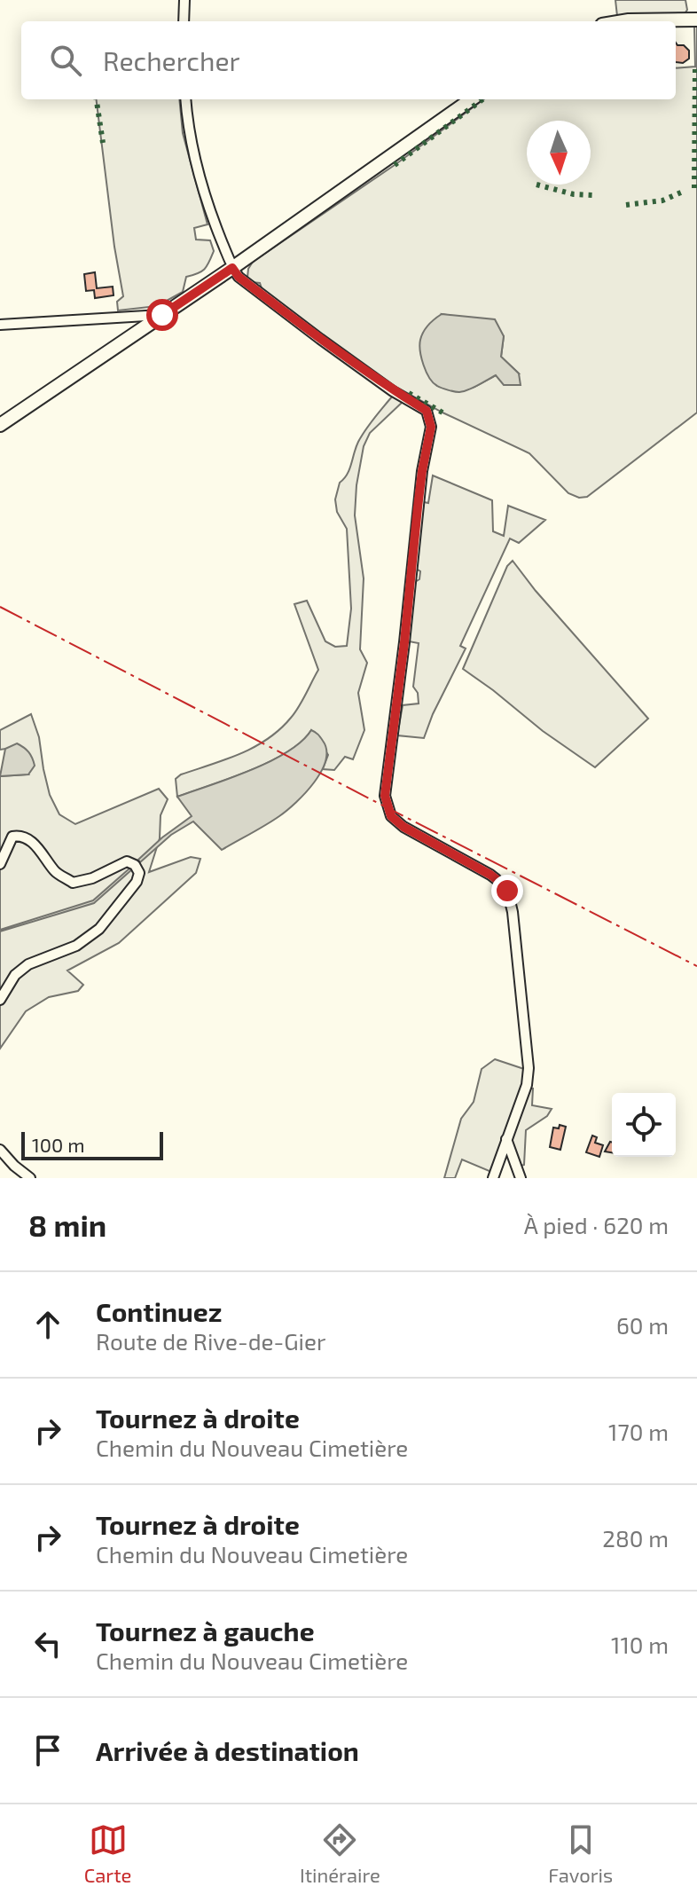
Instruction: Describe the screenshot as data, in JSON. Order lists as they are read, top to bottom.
{
  "scale_bar": "100 m",
  "north": "bottom",
  "page": {
    "search": "Rechercher",
    "scale": "100 m",
    "heading": ["8 min", "À pied · 620 m"],
    "list": [
      ["Continuez", "Route de Rive-de-Gier", "60 m"],
      ["Tournez à droite", "Chemin du Nouveau Cimetière", "170 m"],
      ["Tournez à droite", "Chemin du Nouveau Cimetière", "280 m"],
      ["Tournez à gauche", "Chemin du Nouveau Cimetière", "110 m"],
      "Arrivée à destination"
    ],
    "nav": ["Carte", "Itinéraire", "Favoris"]
  }
}
